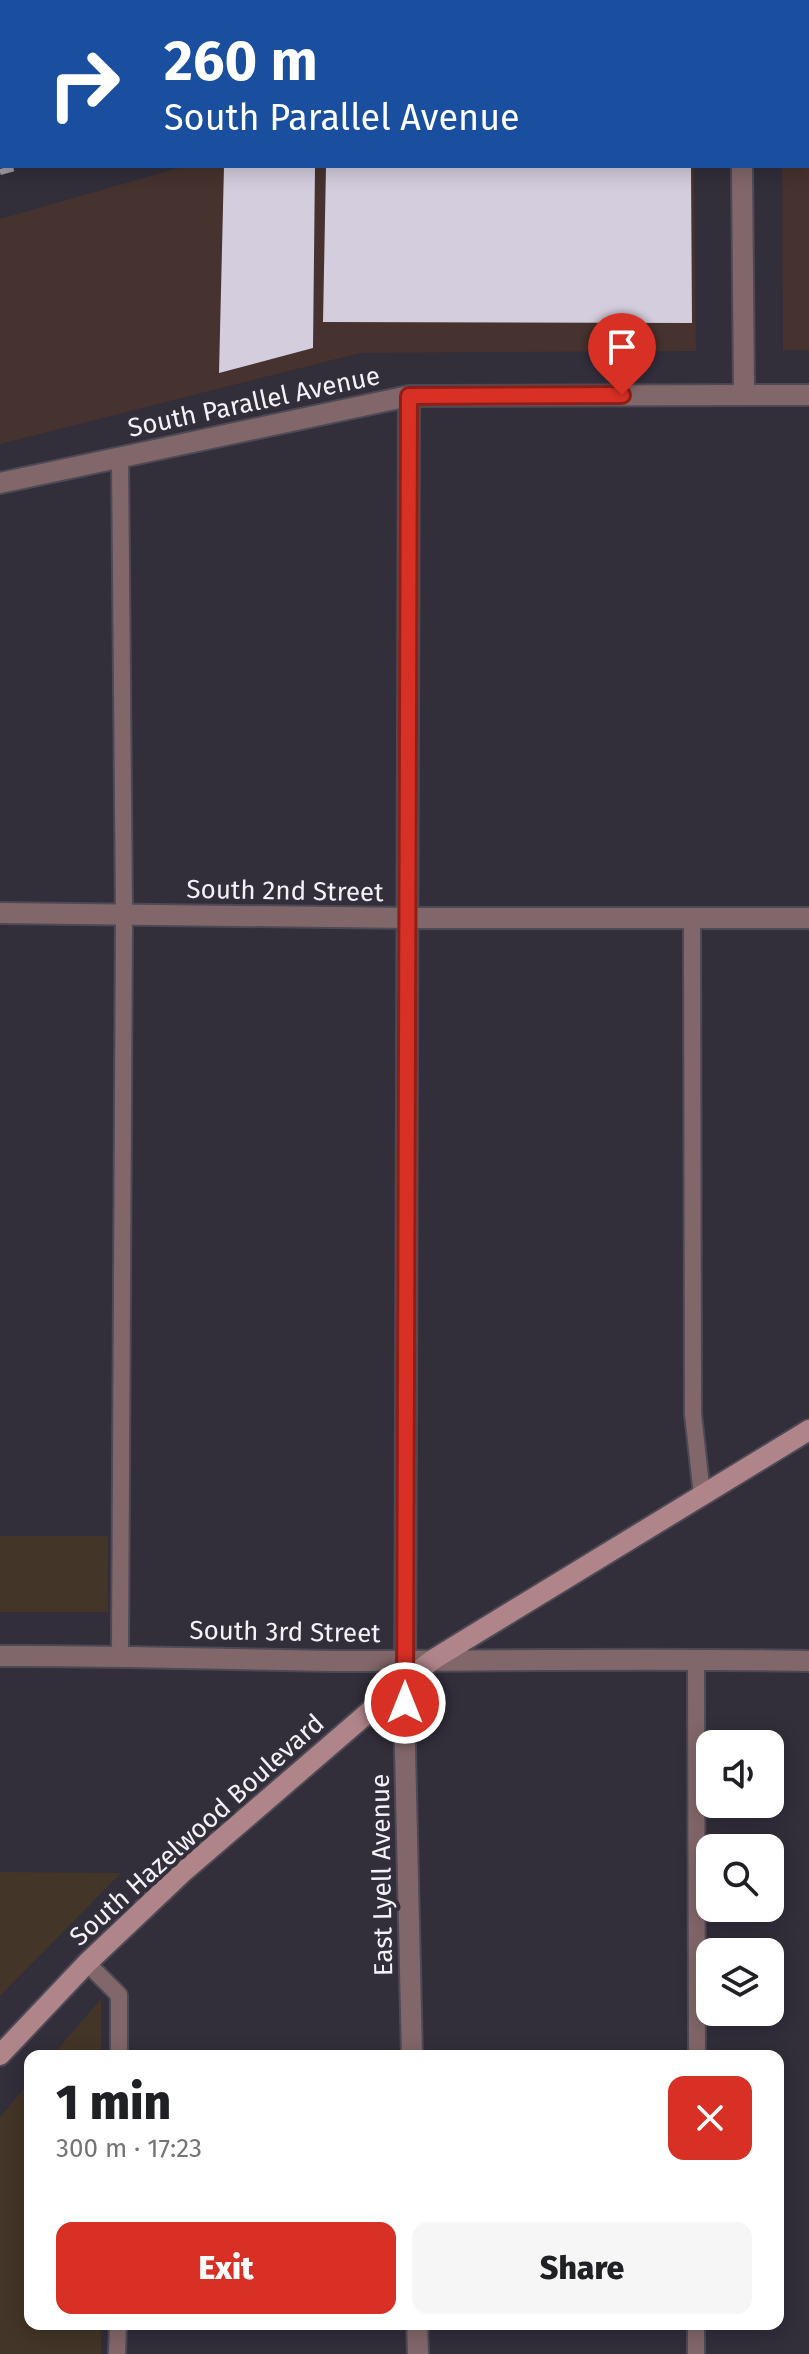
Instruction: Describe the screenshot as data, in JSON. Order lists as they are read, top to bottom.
{
  "streets": {
    "street": [
      "South Parallel Avenue",
      "South 2nd Street",
      "South 3rd Street",
      "South Hazelwood Boulevard",
      "East Lyell Avenue"
    ]
  },
  "crossings": [
    ["South Parallel Avenue", "East Lyell Avenue"],
    ["South 2nd Street", "East Lyell Avenue"],
    ["South 3rd Street", "South Hazelwood Boulevard"],
    ["South 3rd Street", "East Lyell Avenue"],
    ["South Hazelwood Boulevard", "East Lyell Avenue"]
  ],
  "page": {
    "turn": ["260 m", "South Parallel Avenue"],
    "heading": ["1 min", "300 m · 17:23"],
    "buttons": ["Exit", "Share"]
  }
}
